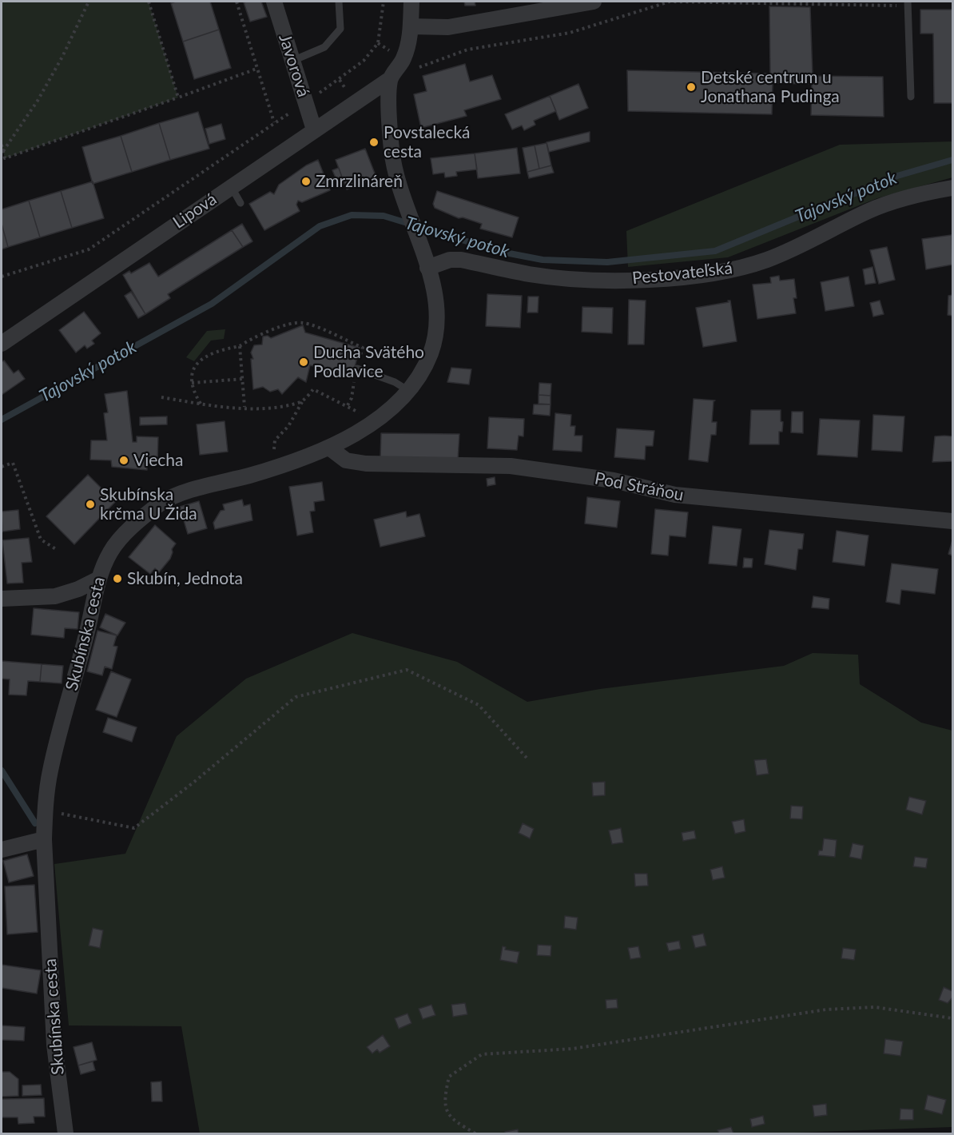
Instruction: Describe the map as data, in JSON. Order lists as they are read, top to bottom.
{
  "streets": {
    "street": [
      "Javorová",
      "Lipová",
      "Pestovateľská",
      "Pod Stráňou",
      "Skubínska cesta"
    ]
  },
  "crossings": [
    ["Javorová", "Lipová"],
    ["Lipová", "Skubínska cesta"],
    ["Pestovateľská", "Skubínska cesta"],
    ["Pod Stráňou", "Skubínska cesta"]
  ],
  "water": ["Tajovský potok"],
  "places": [
    "Detské centrum u Jonathana Pudinga",
    "Povstalecká cesta",
    "Zmrzlináreň",
    "Ducha Svätého Podlavice",
    "Viecha",
    "Skubínska krčma U Žida",
    "Skubín, Jednota"
  ]
}
